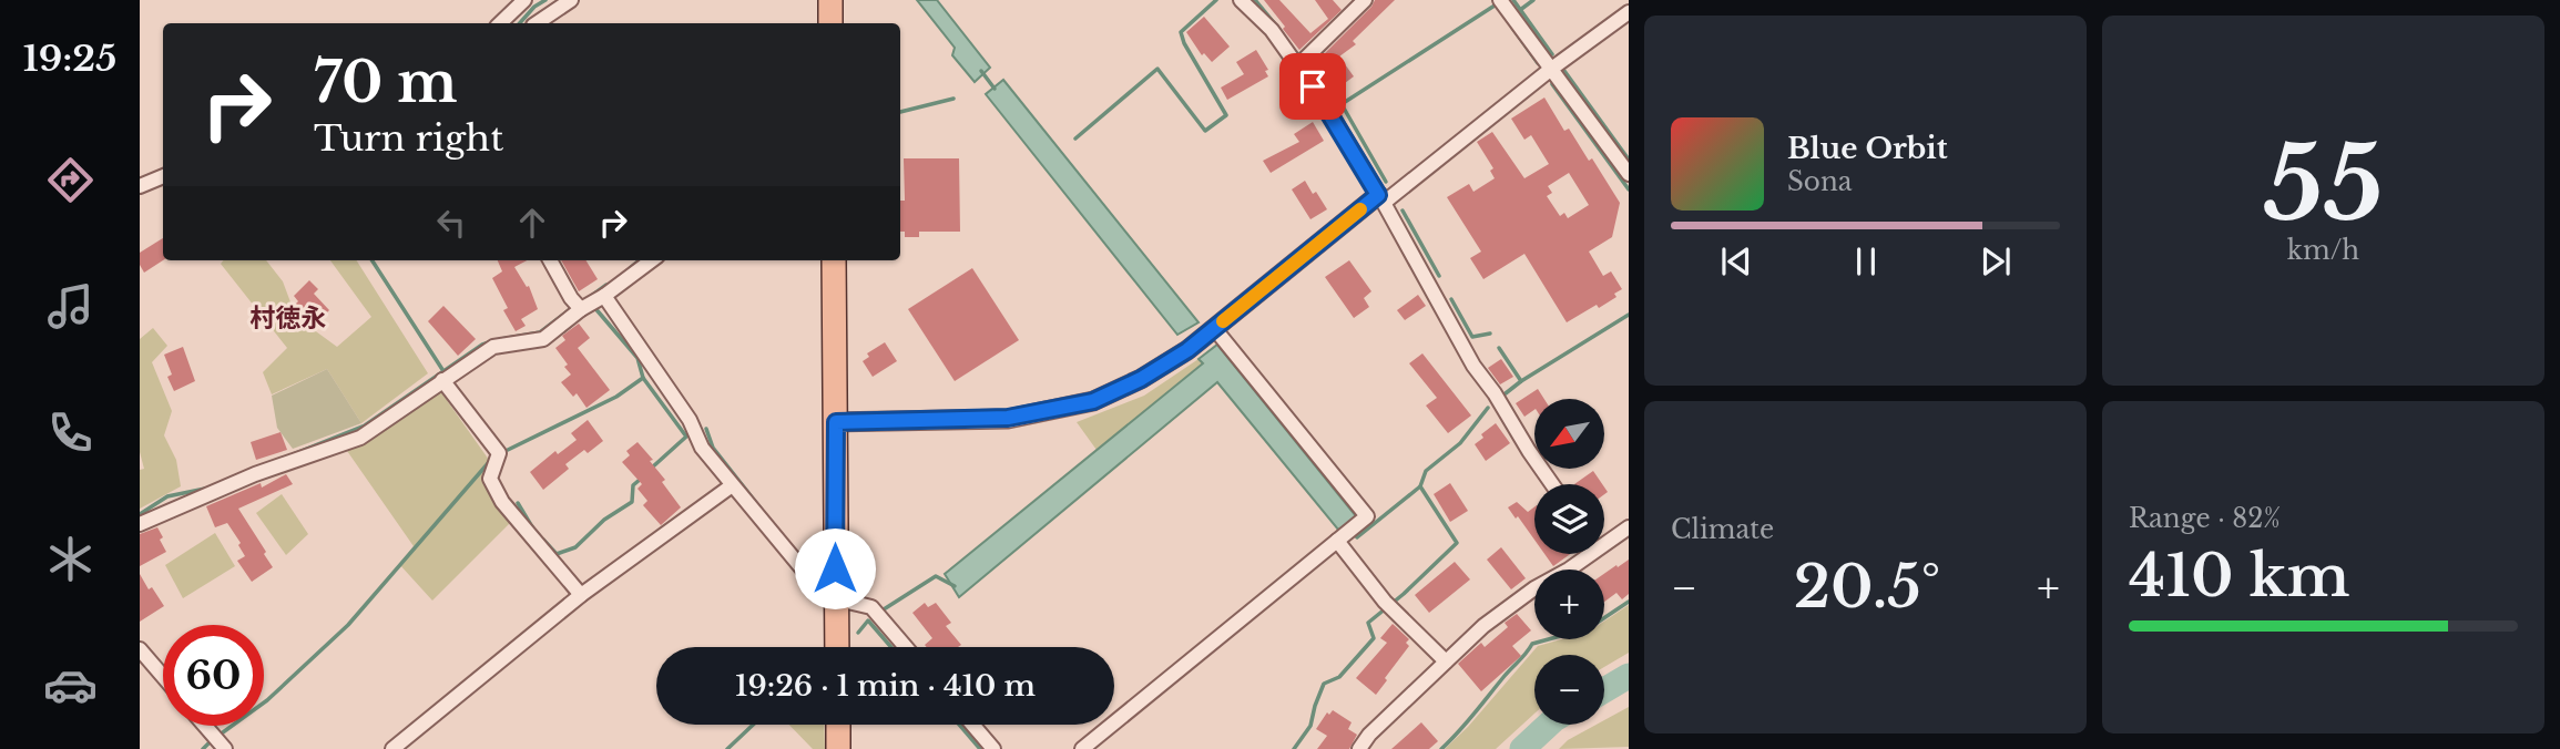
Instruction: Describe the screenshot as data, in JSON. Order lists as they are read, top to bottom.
{
  "districts": ["村徳永"],
  "north": "bottom left",
  "page": {
    "tabs": "19:25",
    "tile": [
      ["55", "km/h"],
      "Climate",
      ["Range · 82%", "410 km"]
    ],
    "turn": ["70 m", "Turn right"],
    "song": ["Blue Orbit", "Sona"],
    "map_buttons": ["+", "−"],
    "heat": ["−", "20.5°", "+"],
    "limit": "60",
    "trip": "19:26 · 1 min · 410 m"
  }
}
